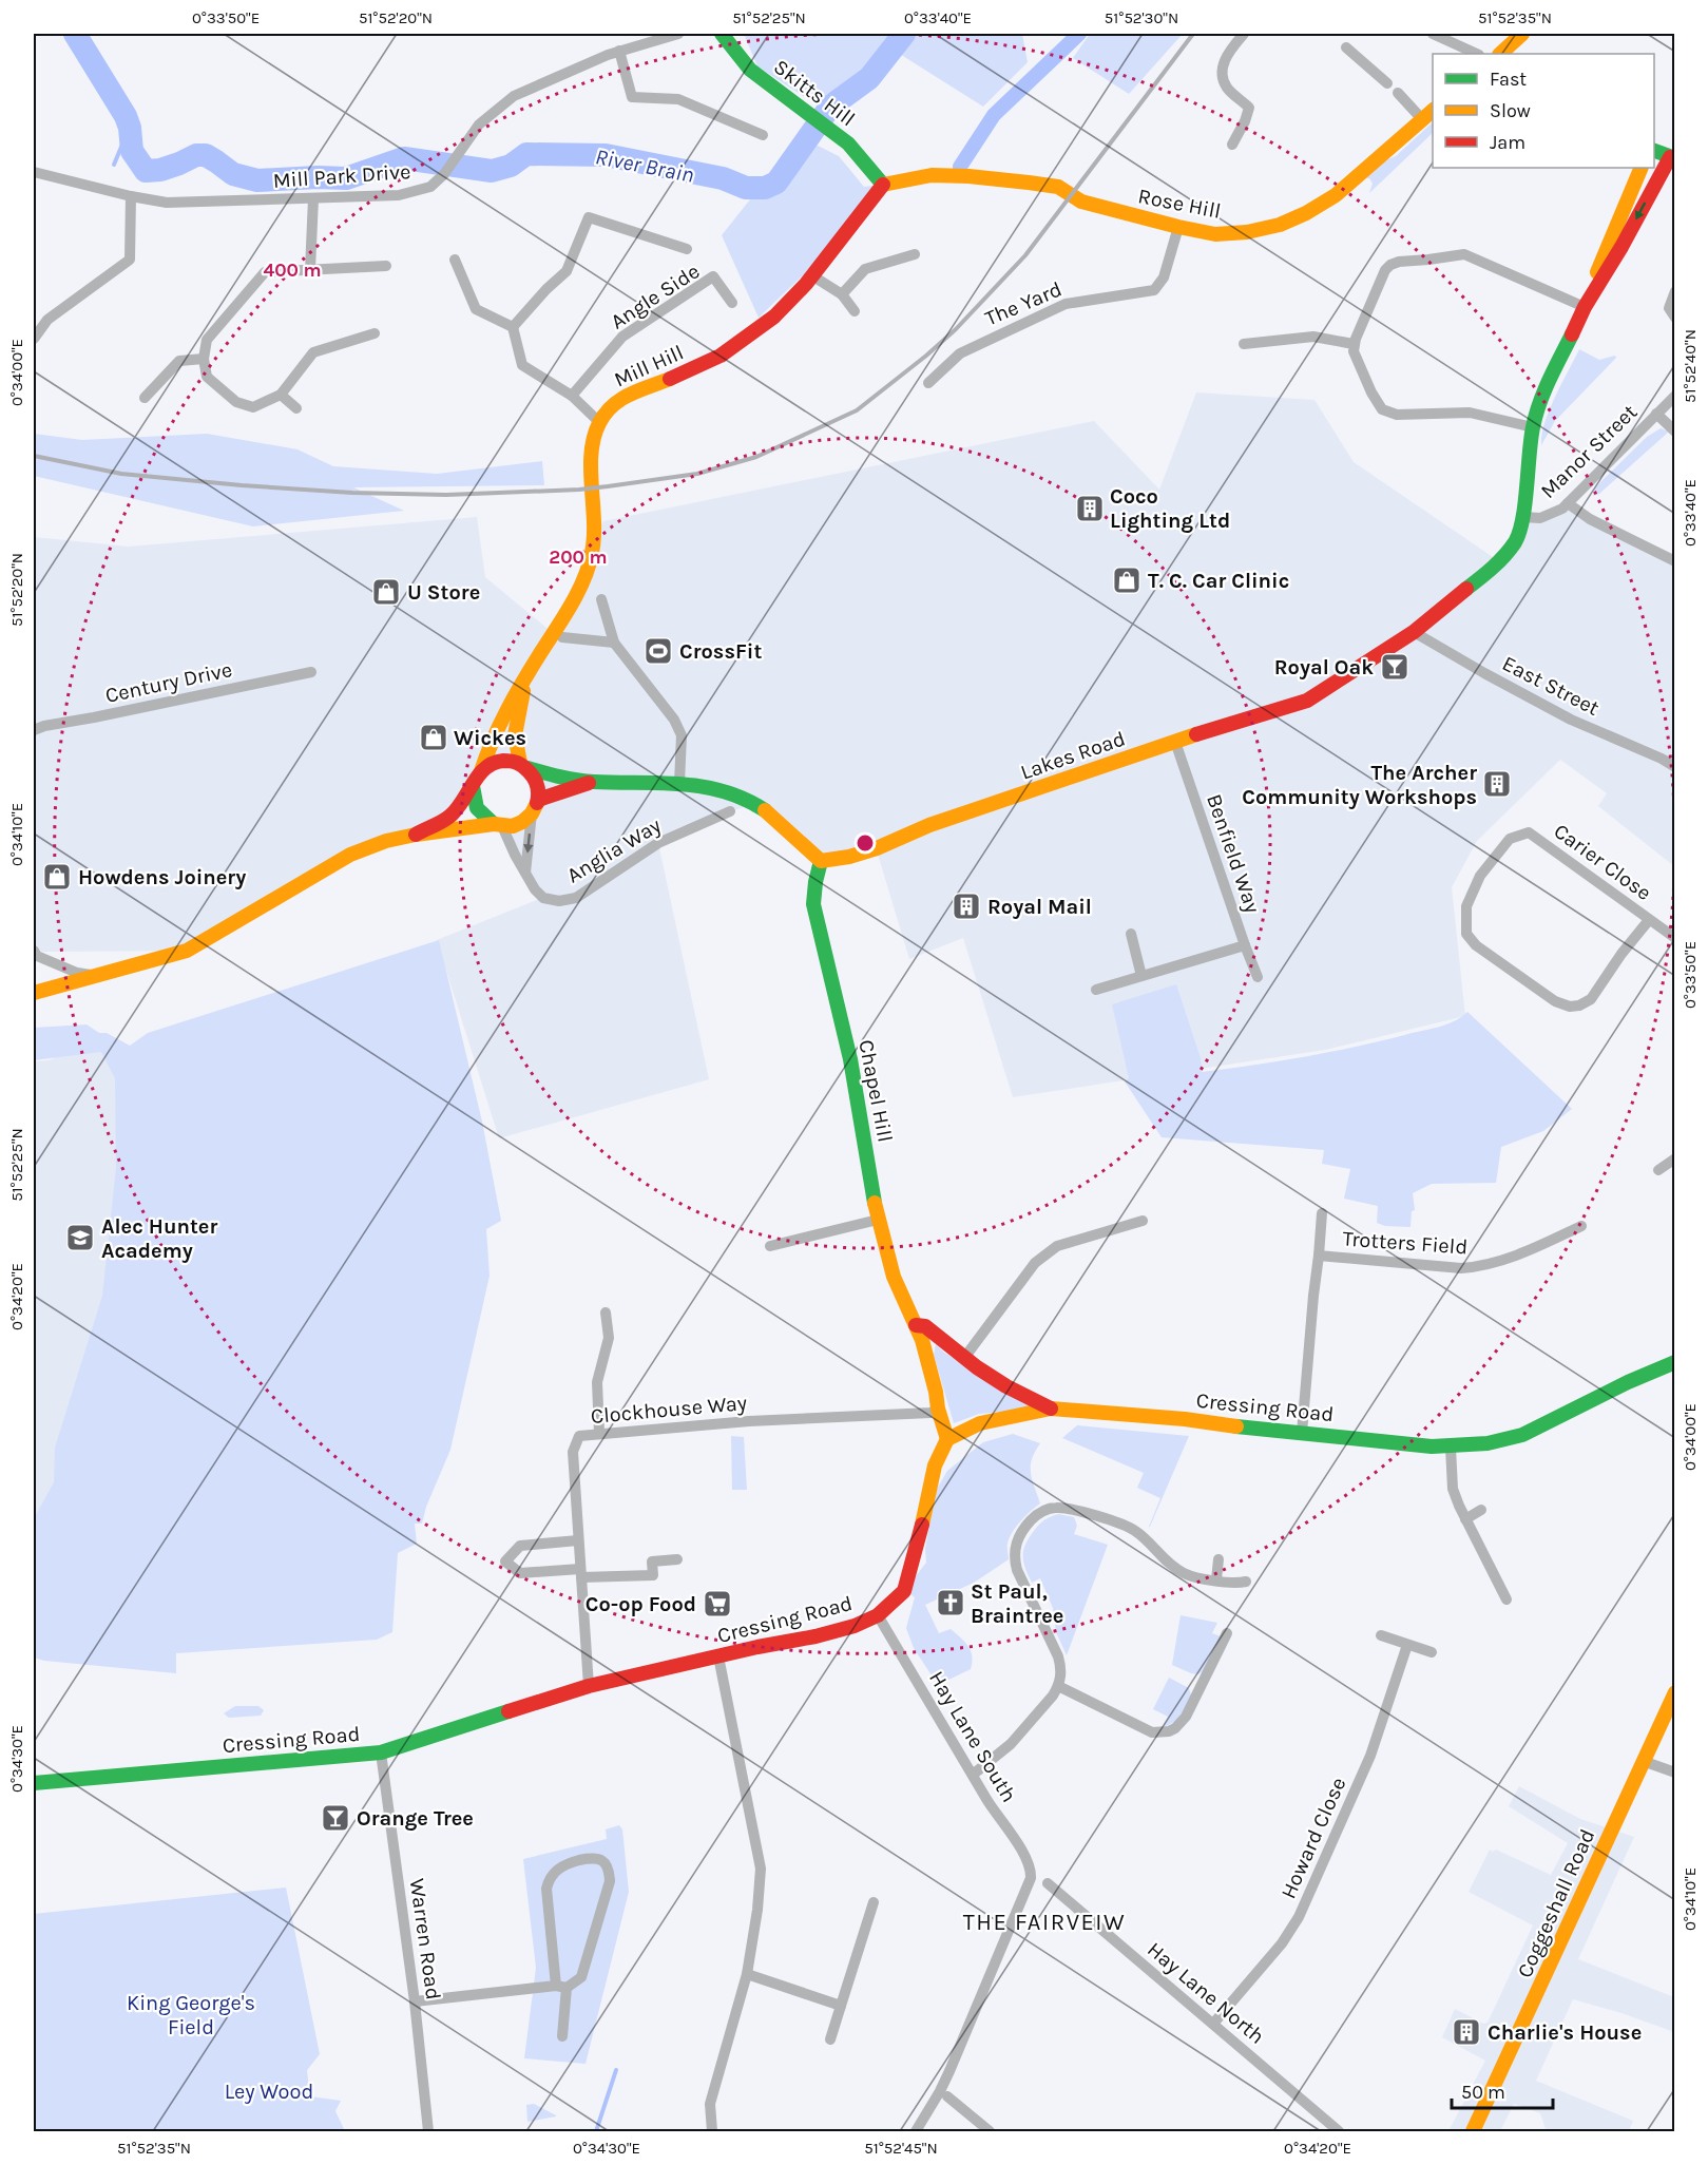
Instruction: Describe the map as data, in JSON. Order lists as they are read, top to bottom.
{
  "streets": {
    "street": [
      "Skitts Hill",
      "Mill Park Drive",
      "Rose Hill",
      "Angle Side",
      "The Yard",
      "Mill Hill",
      "Manor Street",
      "Century Drive",
      "East Street",
      "Lakes Road",
      "Anglia Way",
      "Benfield Way",
      "Carier Close",
      "Chapel Hill",
      "Trotters Field",
      "Cressing Road",
      "Clockhouse Way",
      "Hay Lane South",
      "Howard Close",
      "Coggeshall Road",
      "Warren Road",
      "Hay Lane North"
    ]
  },
  "crossings": [
    ["Skitts Hill", "Rose Hill"],
    ["Skitts Hill", "Mill Hill"],
    ["Rose Hill", "The Yard"],
    ["Rose Hill", "Mill Hill"],
    ["Mill Hill", "Anglia Way"],
    ["Manor Street", "Lakes Road"],
    ["East Street", "Lakes Road"],
    ["Lakes Road", "Benfield Way"],
    ["Lakes Road", "Chapel Hill"],
    ["Chapel Hill", "Cressing Road"],
    ["Chapel Hill", "Clockhouse Way"],
    ["Trotters Field", "Cressing Road"],
    ["Cressing Road", "Clockhouse Way"],
    ["Cressing Road", "Hay Lane South"],
    ["Cressing Road", "Warren Road"],
    ["Howard Close", "Hay Lane North"]
  ],
  "districts": ["THE FAIRVEIW"],
  "water": ["River Brain"],
  "parks": ["King George's Field", "Ley Wood"],
  "places": {
    "building": [
      "Coco Lighting Ltd",
      "The Archer Community Workshops",
      "Royal Mail",
      "Charlie's House"
    ],
    "shop": [
      "T. C. Car Clinic",
      "U Store",
      "Wickes",
      "Howdens Joinery"
    ],
    "sports": ["CrossFit"],
    "bar": ["Royal Oak", "Orange Tree"],
    "school or university": ["Alec Hunter Academy"],
    "church": ["St Paul, Braintree"],
    "supermarket": ["Co-op Food"]
  },
  "legend": ["Fast", "Slow", "Jam"],
  "scale_bar": "50 m",
  "coordinates": [
    "0°33'50\"E",
    "51°52'20\"N",
    "51°52'25\"N",
    "0°33'40\"E",
    "51°52'30\"N",
    "51°52'35\"N",
    "51°52'40\"N",
    "0°34'00\"E",
    "0°34'10\"E",
    "0°34'20\"E",
    "0°34'30\"E",
    "51°52'45\"N"
  ],
  "rings": ["400 m", "200 m"]
}
